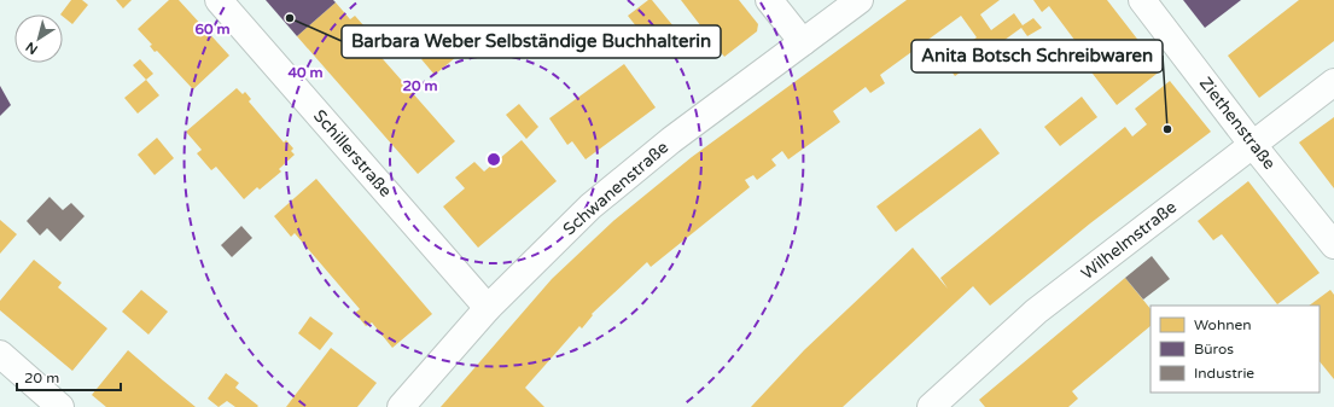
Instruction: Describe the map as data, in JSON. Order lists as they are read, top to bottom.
{
  "streets": {
    "street": [
      "Ziethenstraße",
      "Schillerstraße",
      "Schwanenstraße",
      "Wilhelmstraße"
    ]
  },
  "crossings": [
    ["Ziethenstraße", "Wilhelmstraße"],
    ["Schillerstraße", "Schwanenstraße"]
  ],
  "places": ["Barbara Weber Selbständige Buchhalterin", "Anita Botsch Schreibwaren"],
  "legend": ["Wohnen", "Büros", "Industrie"],
  "scale_bar": "20 m",
  "north": "bottom left",
  "rings": ["60 m", "40 m", "20 m"]
}
